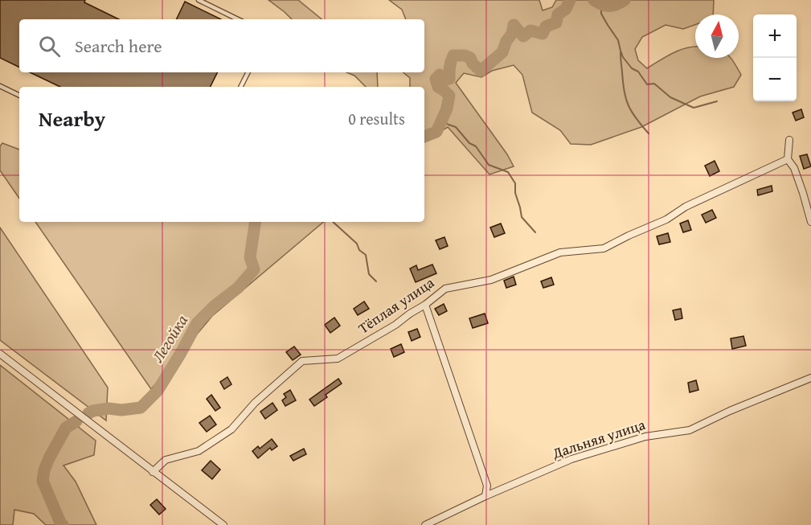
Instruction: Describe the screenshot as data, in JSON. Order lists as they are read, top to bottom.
{
  "streets": {
    "street": ["Тёплая улица", "Дальняя улица"]
  },
  "water": ["Легойка"],
  "north": "top",
  "page": {
    "map_buttons": ["+", "−"],
    "search": "Search here",
    "heading": ["Nearby", "0 results"]
  }
}
